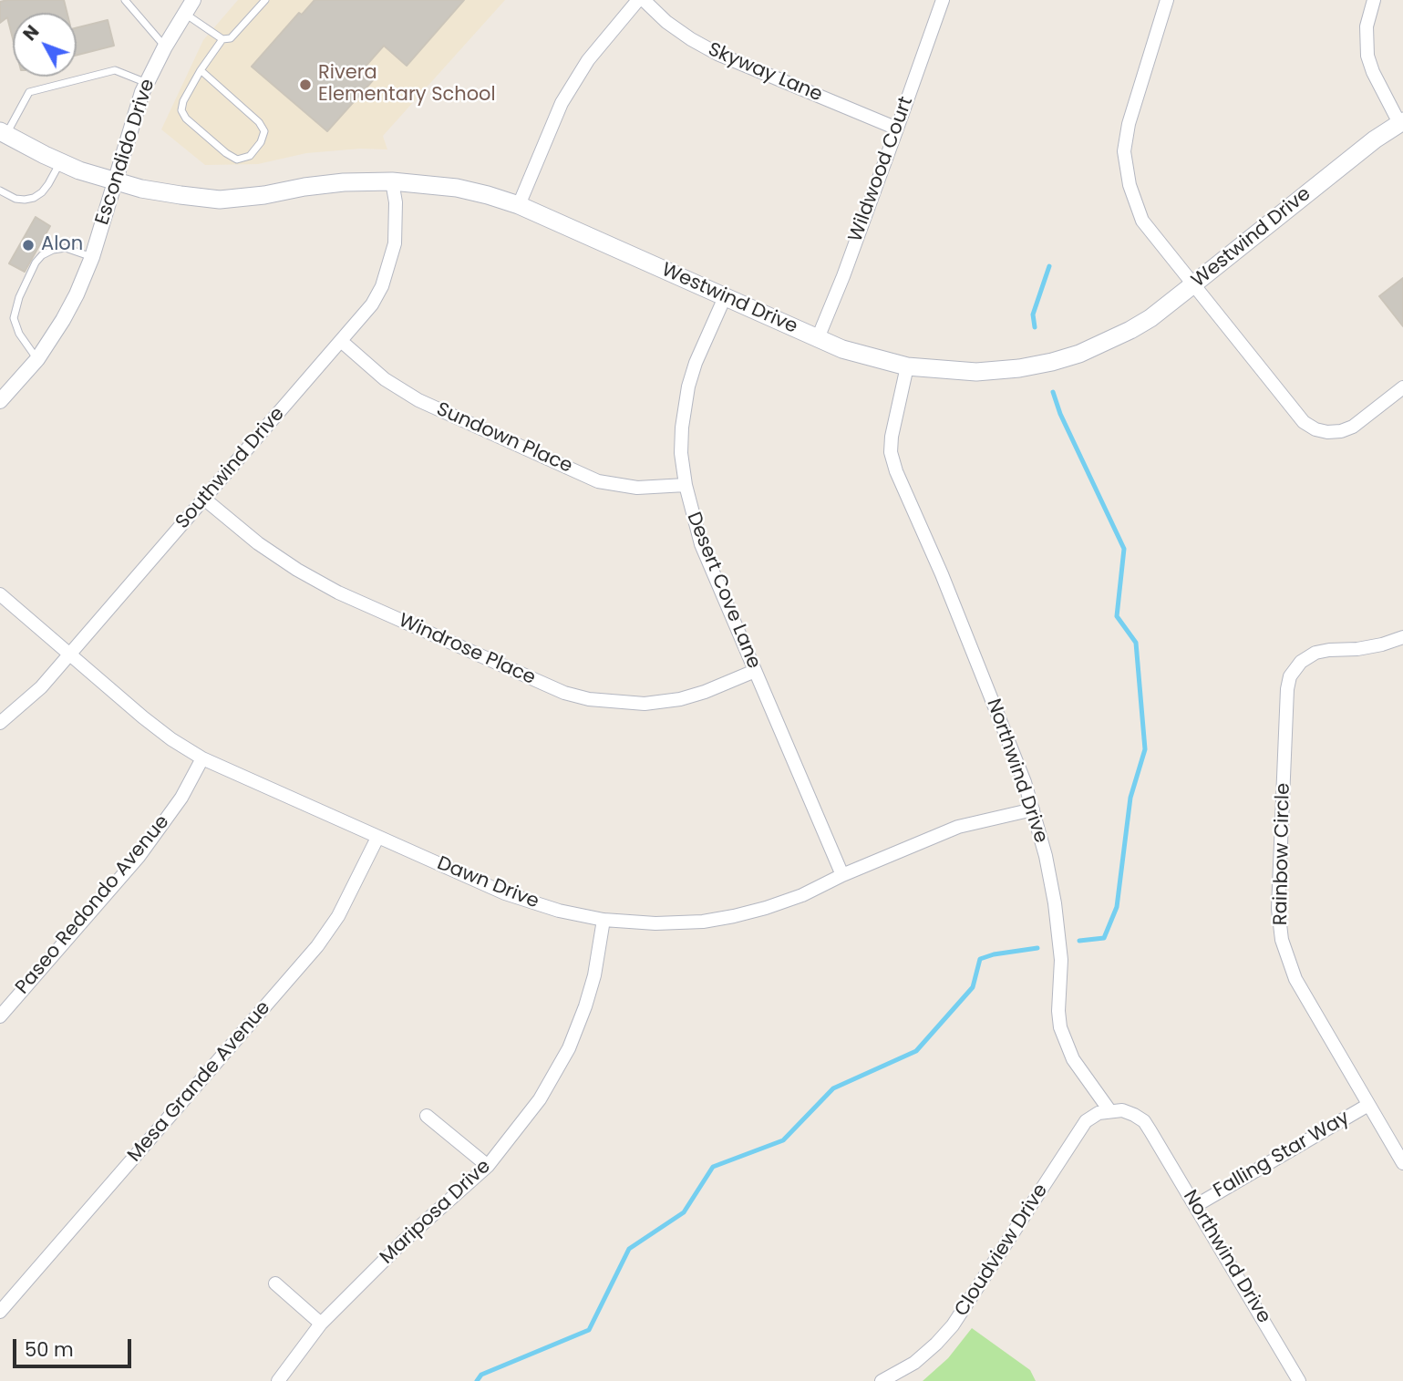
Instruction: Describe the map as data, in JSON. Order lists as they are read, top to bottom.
{
  "streets": {
    "main road": ["Westwind Drive"],
    "street": [
      "Skyway Lane",
      "Escondido Drive",
      "Wildwood Court",
      "Sundown Place",
      "Southwind Drive",
      "Desert Cove Lane",
      "Windrose Place",
      "Northwind Drive",
      "Rainbow Circle",
      "Dawn Drive",
      "Paseo Redondo Avenue",
      "Mesa Grande Avenue",
      "Falling Star Way",
      "Mariposa Drive",
      "Cloudview Drive"
    ]
  },
  "crossings": [
    ["Skyway Lane", "Wildwood Court"],
    ["Escondido Drive", "Westwind Drive"],
    ["Wildwood Court", "Westwind Drive"],
    ["Westwind Drive", "Southwind Drive"],
    ["Westwind Drive", "Desert Cove Lane"],
    ["Westwind Drive", "Northwind Drive"],
    ["Sundown Place", "Southwind Drive"],
    ["Sundown Place", "Desert Cove Lane"],
    ["Southwind Drive", "Windrose Place"],
    ["Southwind Drive", "Dawn Drive"],
    ["Desert Cove Lane", "Windrose Place"],
    ["Desert Cove Lane", "Dawn Drive"],
    ["Northwind Drive", "Dawn Drive"],
    ["Northwind Drive", "Falling Star Way"],
    ["Northwind Drive", "Cloudview Drive"],
    ["Rainbow Circle", "Falling Star Way"],
    ["Dawn Drive", "Paseo Redondo Avenue"],
    ["Dawn Drive", "Mesa Grande Avenue"],
    ["Dawn Drive", "Mariposa Drive"]
  ],
  "places": ["Rivera Elementary School", "Alon"],
  "scale_bar": "50 m",
  "north": "top left"
}
